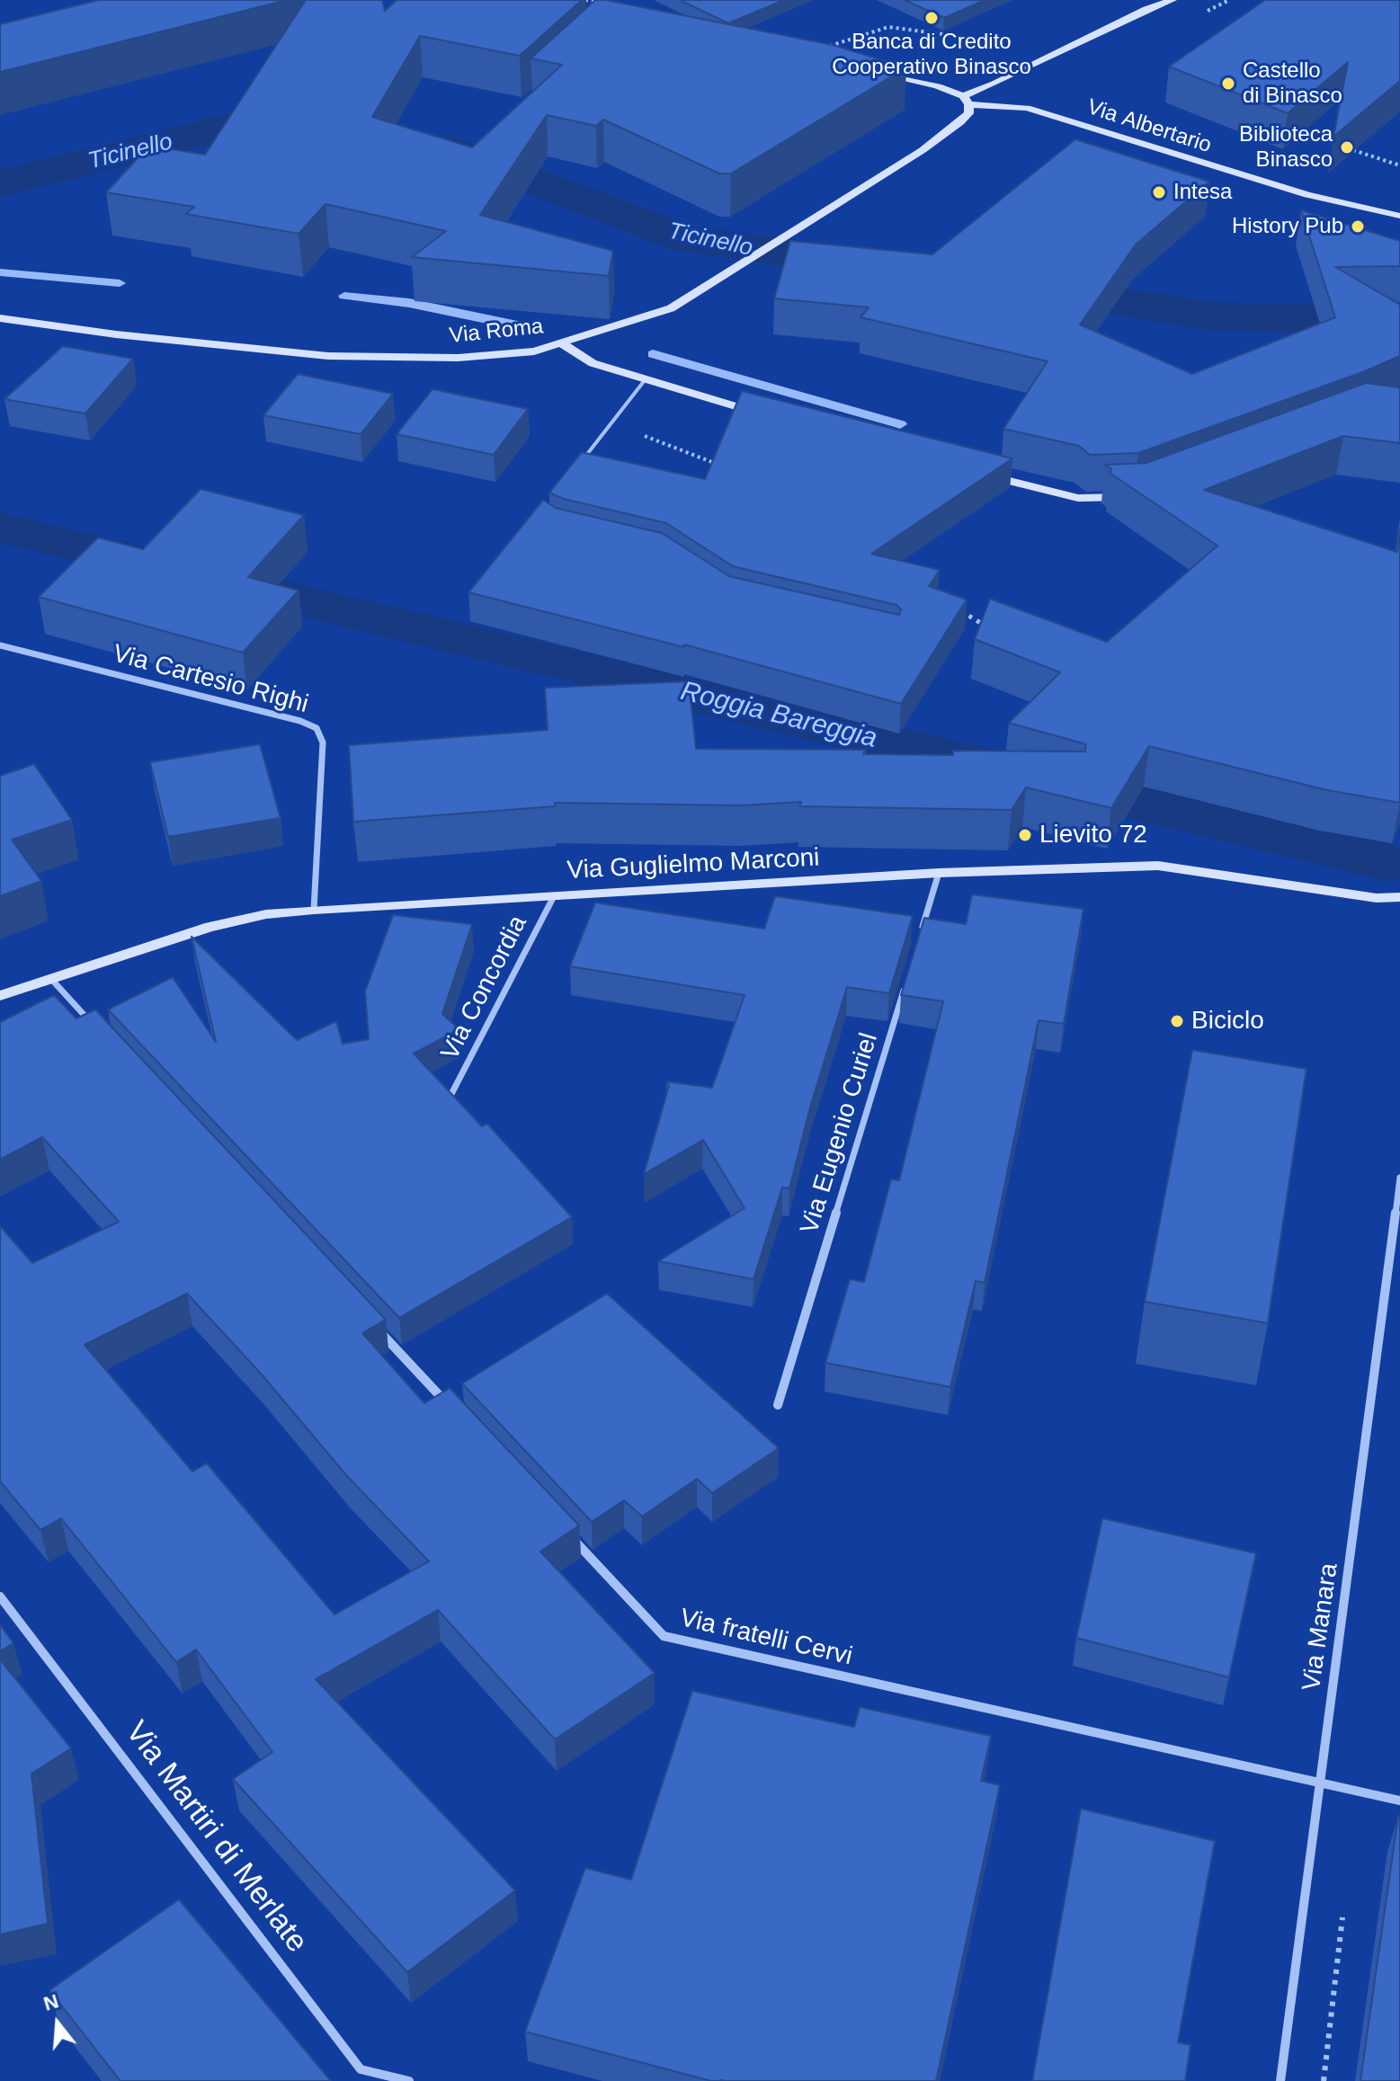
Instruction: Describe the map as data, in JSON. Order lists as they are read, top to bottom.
{
  "streets": {
    "street": [
      "Via Albertario",
      "Via Roma",
      "Via Cartesio Righi",
      "Via Guglielmo Marconi",
      "Via Concordia",
      "Via Eugenio Curiel",
      "Via Manara",
      "Via fratelli Cervi",
      "Via Martiri di Merlate"
    ]
  },
  "crossings": [
    ["Via Albertario", "Via Roma"],
    ["Via Cartesio Righi", "Via Guglielmo Marconi"],
    ["Via Guglielmo Marconi", "Via Concordia"],
    ["Via Manara", "Via fratelli Cervi"]
  ],
  "water": ["Ticinello", "Roggia Bareggia"],
  "places": [
    "Banca di Credito Cooperativo Binasco",
    "Castello di Binasco",
    "Biblioteca Binasco",
    "Intesa",
    "History Pub",
    "Lievito 72",
    "Biciclo"
  ],
  "north": "top"
}
